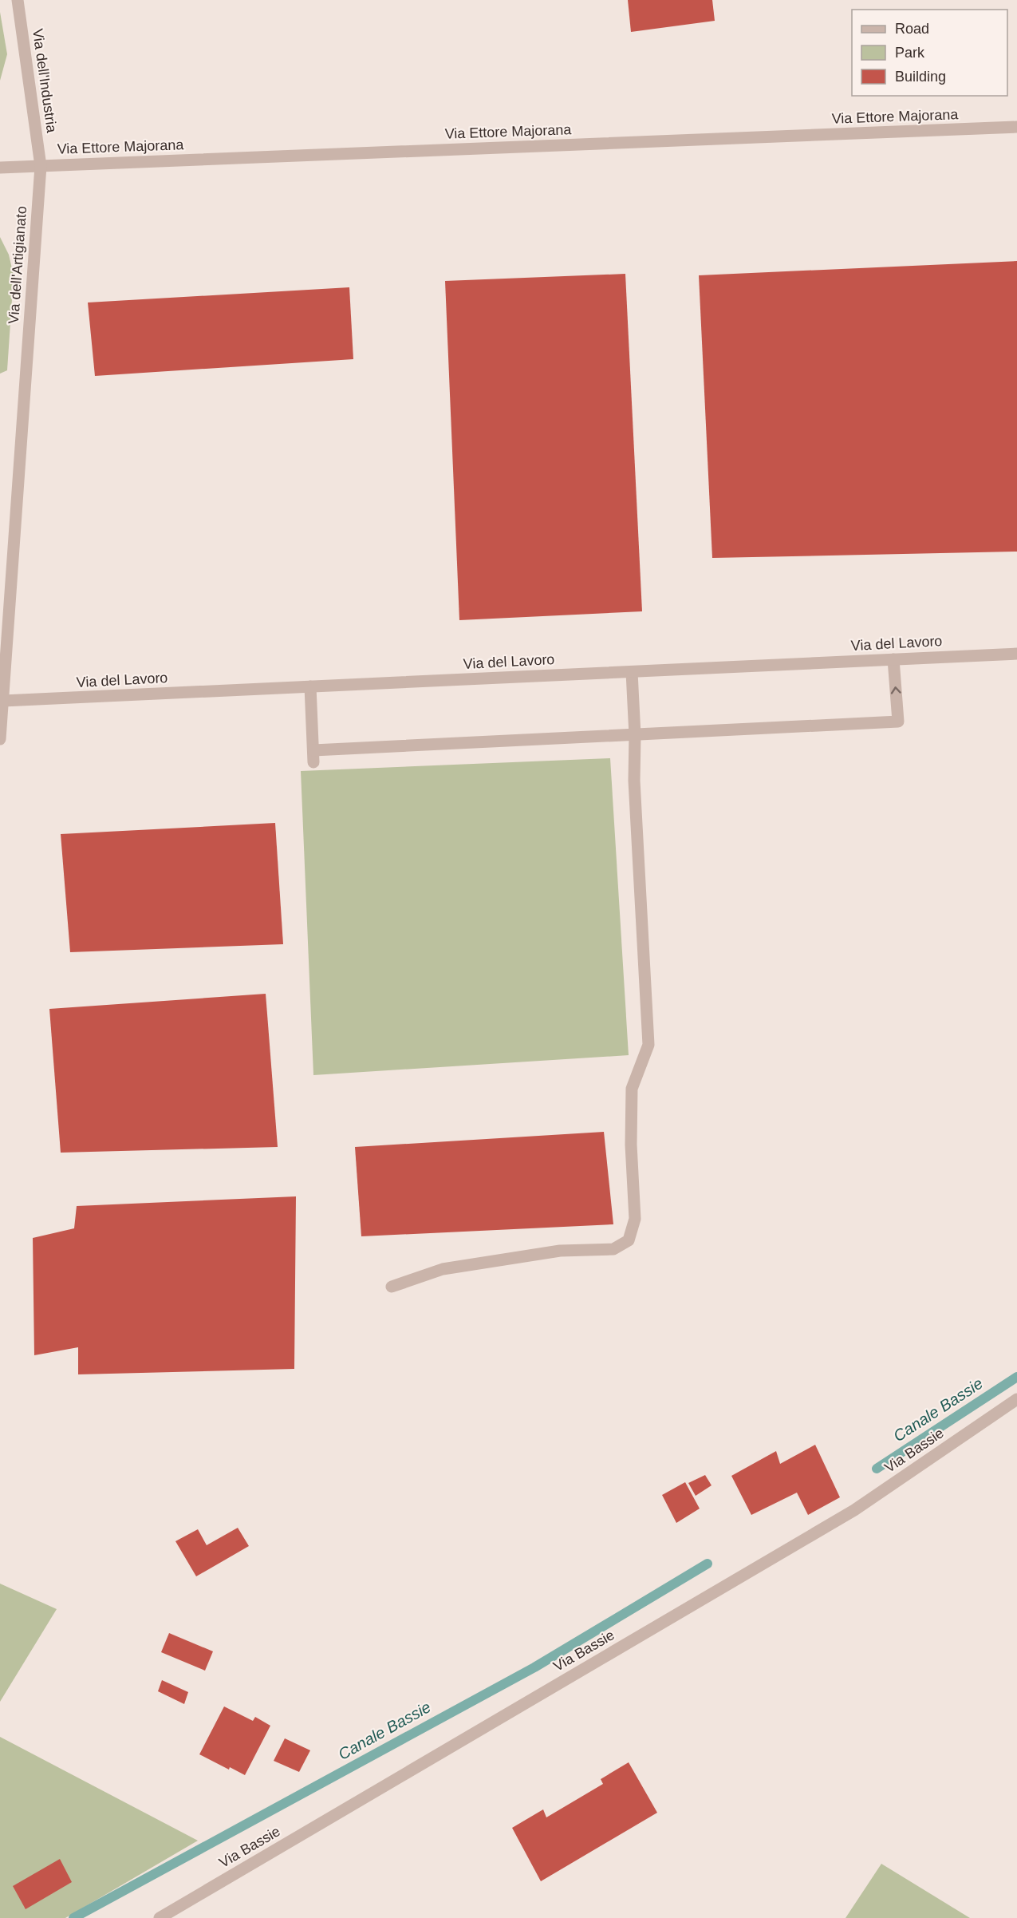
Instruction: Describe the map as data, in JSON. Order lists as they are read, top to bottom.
{
  "streets": {
    "street": [
      "Via dell'Industria",
      "Via Ettore Majorana",
      "Via dell'Artigianato",
      "Via del Lavoro",
      "Via Bassie"
    ]
  },
  "crossings": [
    ["Via dell'Industria", "Via Ettore Majorana"],
    ["Via dell'Industria", "Via dell'Artigianato"],
    ["Via Ettore Majorana", "Via dell'Artigianato"],
    ["Via dell'Artigianato", "Via del Lavoro"]
  ],
  "water": ["Canale Bassie"],
  "legend": ["Road", "Park", "Building"]
}
